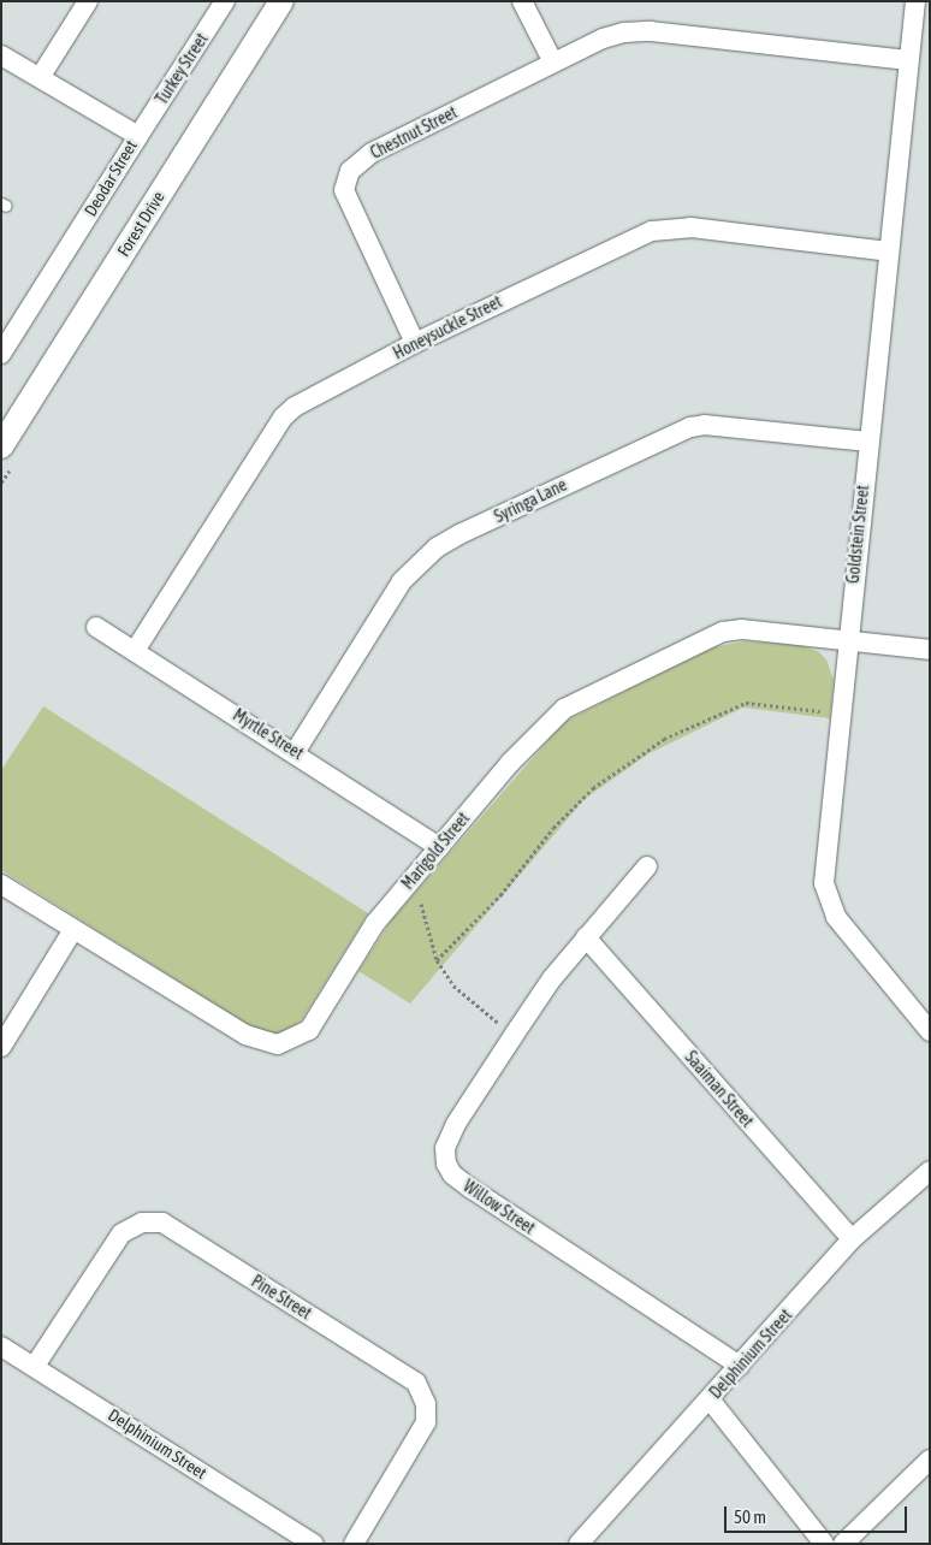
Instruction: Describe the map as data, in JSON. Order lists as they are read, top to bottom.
{
  "streets": {
    "street": [
      "Turkey Street",
      "Chestnut Street",
      "Deodar Street",
      "Forest Drive",
      "Honeysuckle Street",
      "Syringa Lane",
      "Goldstein Street",
      "Myrtle Street",
      "Marigold Street",
      "Saaiman Street",
      "Willow Street",
      "Pine Street",
      "Delphinium Street"
    ]
  },
  "crossings": [
    ["Turkey Street", "Deodar Street"],
    ["Chestnut Street", "Honeysuckle Street"],
    ["Chestnut Street", "Goldstein Street"],
    ["Honeysuckle Street", "Goldstein Street"],
    ["Honeysuckle Street", "Myrtle Street"],
    ["Syringa Lane", "Goldstein Street"],
    ["Syringa Lane", "Myrtle Street"],
    ["Goldstein Street", "Marigold Street"],
    ["Myrtle Street", "Marigold Street"],
    ["Saaiman Street", "Willow Street"],
    ["Saaiman Street", "Delphinium Street"],
    ["Willow Street", "Delphinium Street"],
    ["Pine Street", "Delphinium Street"]
  ],
  "scale_bar": "50 m"
}
